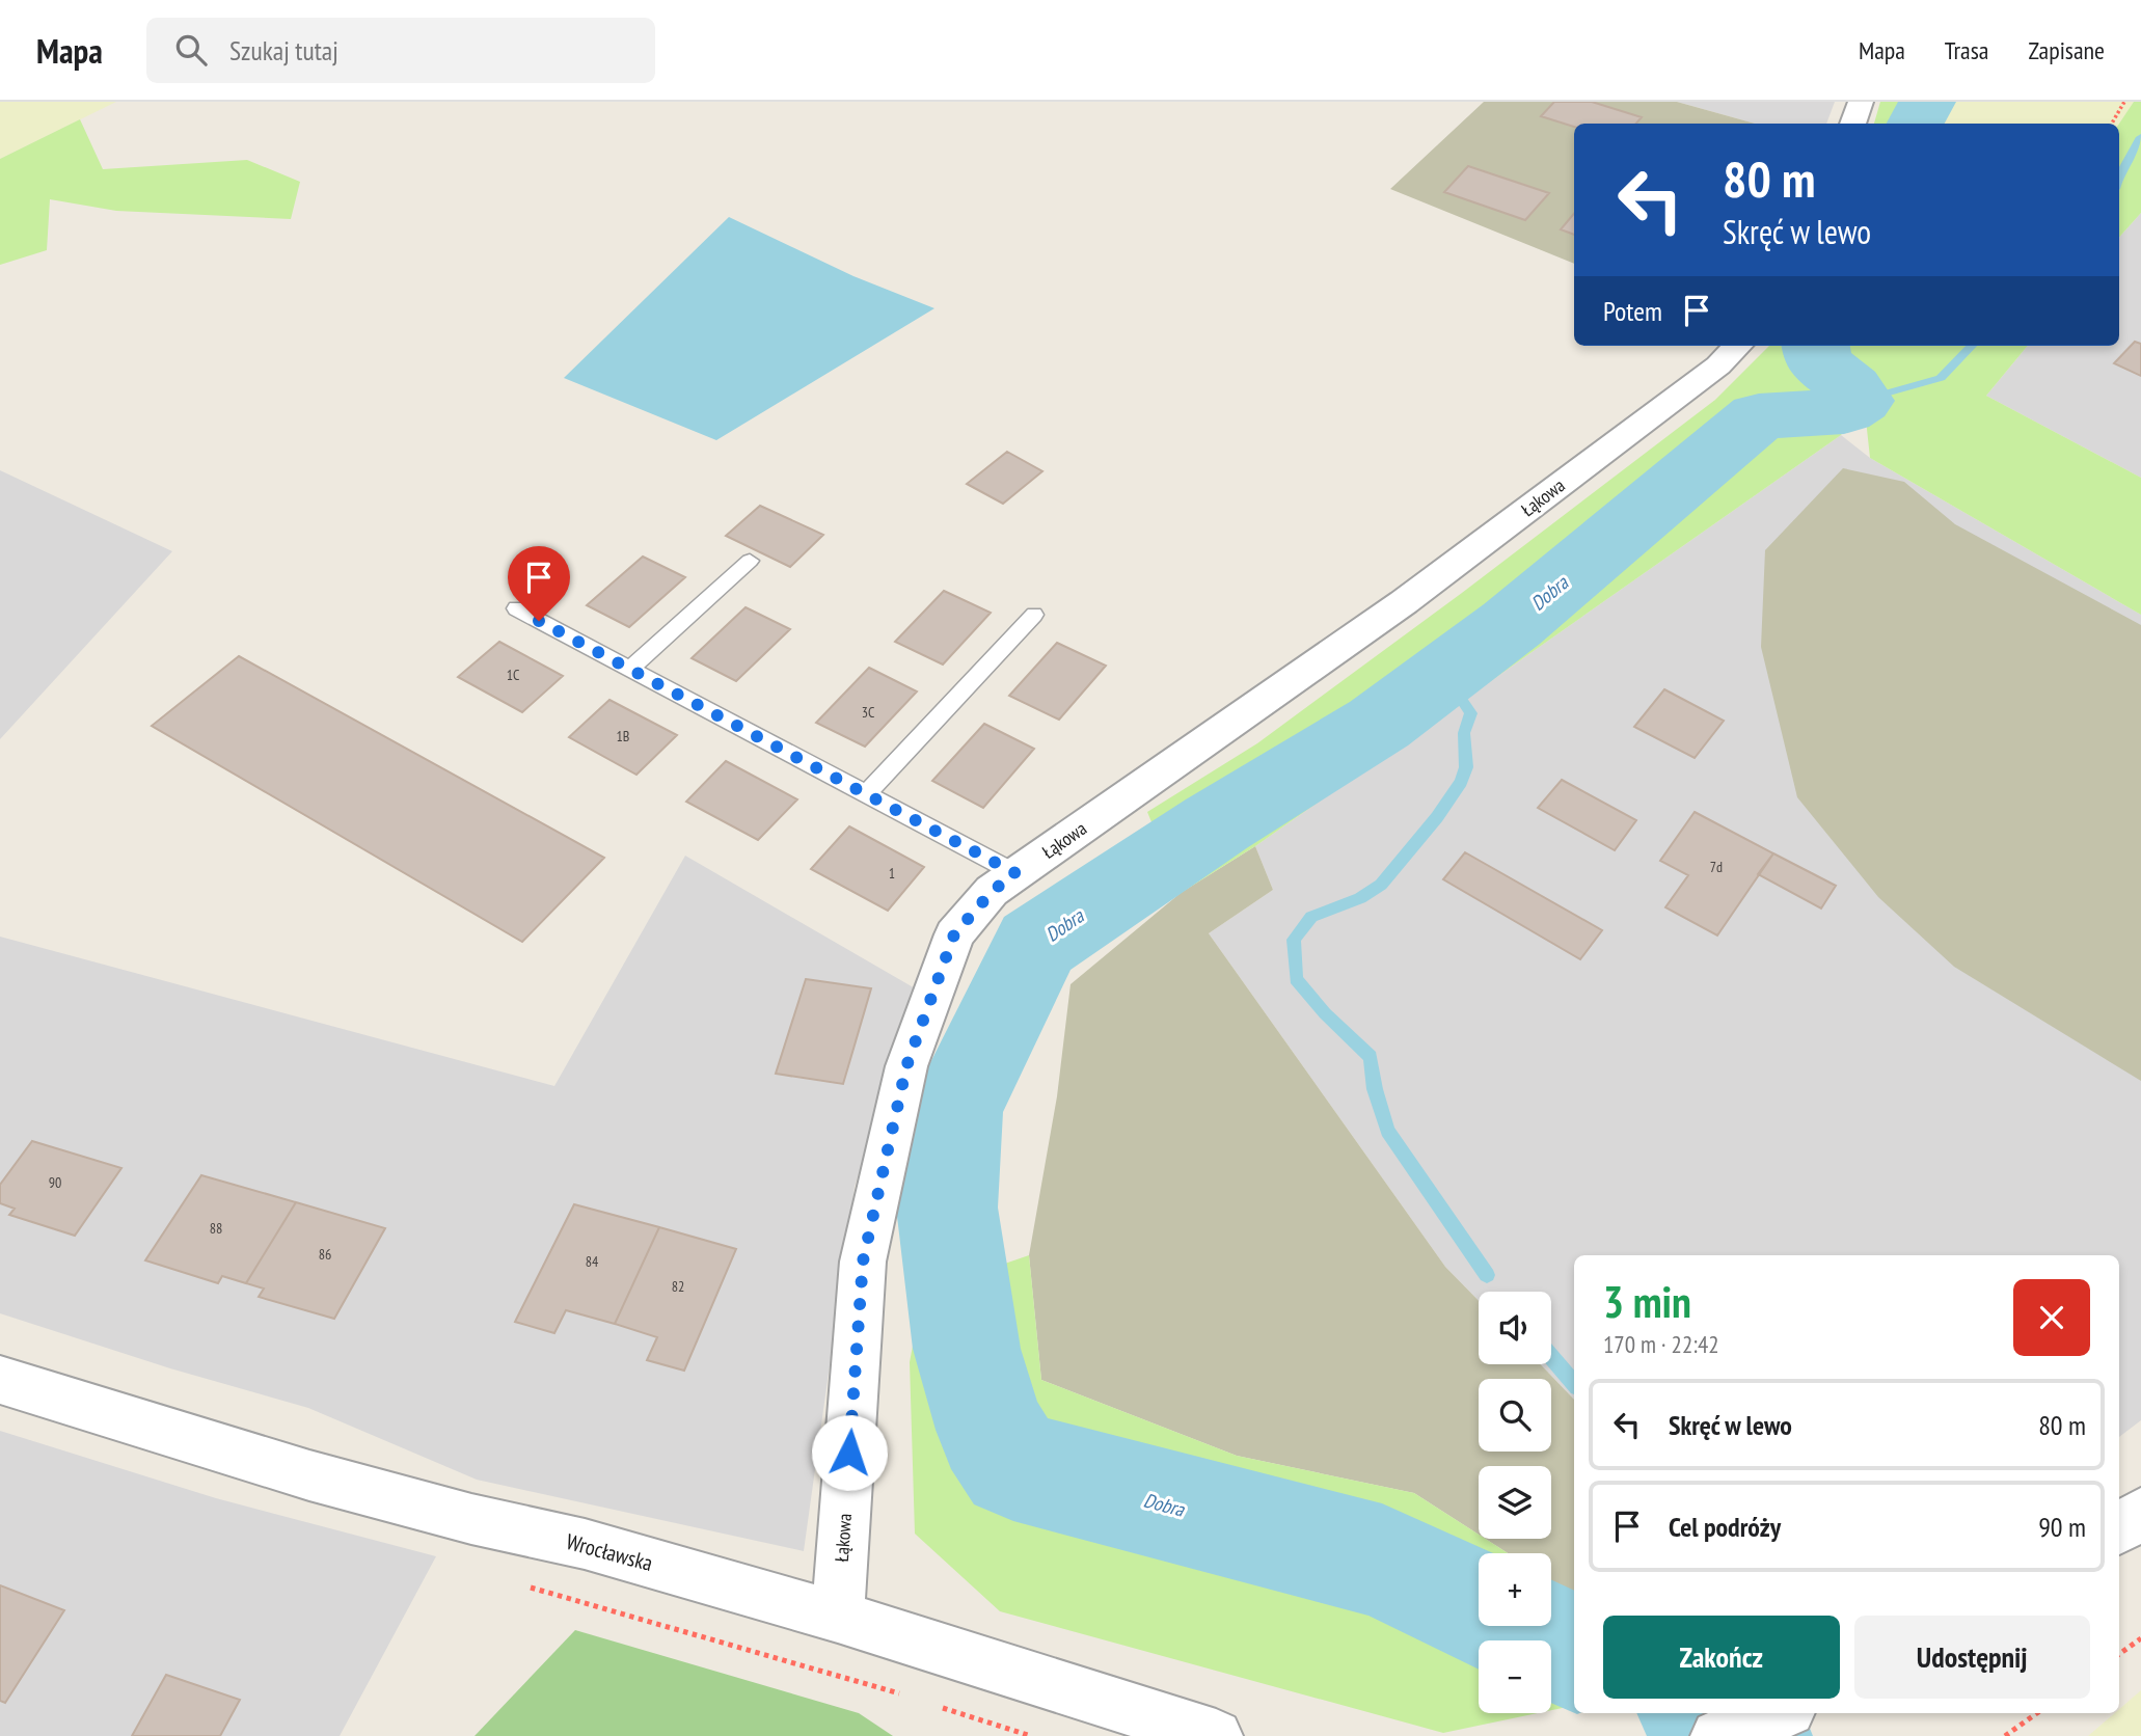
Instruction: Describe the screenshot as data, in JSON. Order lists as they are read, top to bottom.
{
  "streets": {
    "street": ["Łąkowa", "Wrocławska"]
  },
  "crossings": [
    ["Łąkowa", "Wrocławska"]
  ],
  "water": ["Dobra"],
  "house_numbers": [
    "1C",
    "3C",
    "1B",
    "7d",
    "1",
    "90",
    "88",
    "86",
    "84",
    "82"
  ],
  "page": {
    "header": "Mapa",
    "search": "Szukaj tutaj",
    "nav": ["Mapa", "Trasa", "Zapisane"],
    "turn": ["80 m", "Skręć w lewo"],
    "then": "Potem",
    "heading": ["3 min", "170 m · 22:42"],
    "map_buttons": ["+", "−"],
    "list": [
      {
        "name": "Skręć w lewo",
        "value": "80 m"
      },
      {
        "name": "Cel podróży",
        "value": "90 m"
      }
    ],
    "buttons": ["Zakończ", "Udostępnij"]
  }
}
